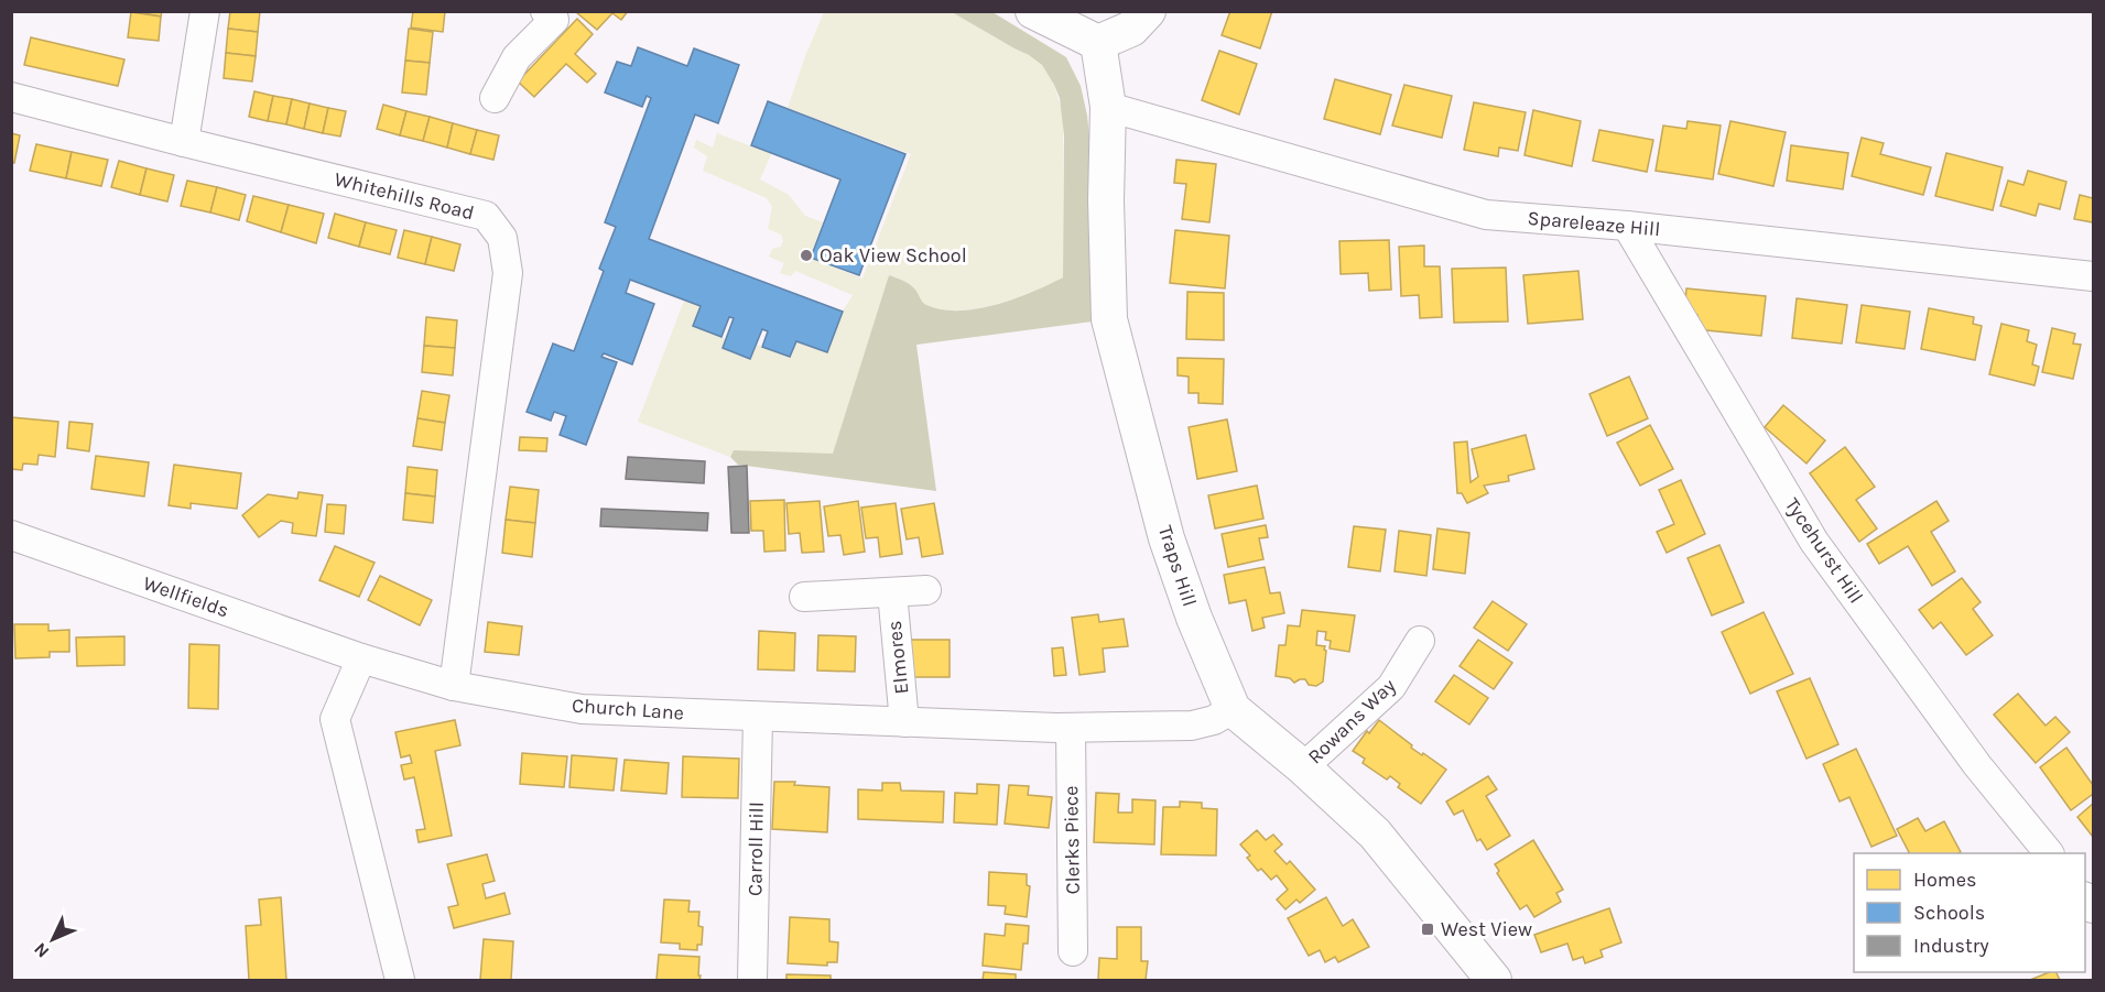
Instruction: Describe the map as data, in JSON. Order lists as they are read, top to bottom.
{
  "streets": {
    "street": [
      "Whitehills Road",
      "Spareleaze Hill",
      "Tycehurst Hill",
      "Traps Hill",
      "Wellfields",
      "Elmores",
      "Church Lane",
      "Rowans Way",
      "Clerks Piece",
      "Carroll Hill"
    ]
  },
  "crossings": [
    ["Whitehills Road", "Church Lane"],
    ["Spareleaze Hill", "Tycehurst Hill"],
    ["Spareleaze Hill", "Traps Hill"],
    ["Traps Hill", "Church Lane"],
    ["Traps Hill", "Rowans Way"],
    ["Wellfields", "Church Lane"],
    ["Elmores", "Church Lane"],
    ["Church Lane", "Clerks Piece"],
    ["Church Lane", "Carroll Hill"]
  ],
  "places": {
    "other": ["Oak View School"],
    "transit": ["West View"]
  },
  "legend": ["Homes", "Schools", "Industry"],
  "north": "bottom left"
}
